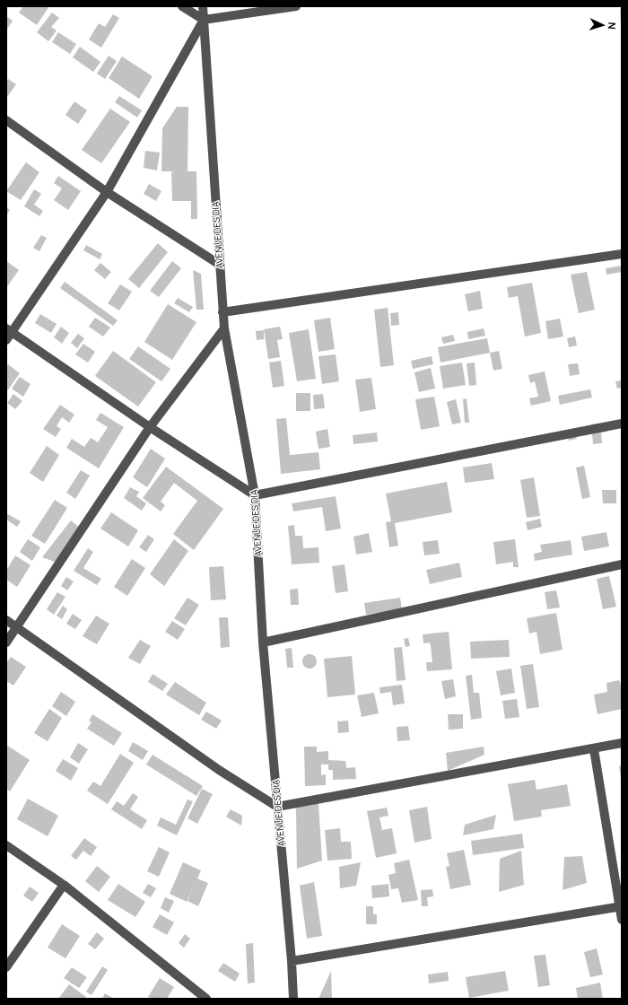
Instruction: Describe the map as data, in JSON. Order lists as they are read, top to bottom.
{
  "streets": {
    "street": ["AVENUE DES DIA"]
  },
  "north": "right"
}
